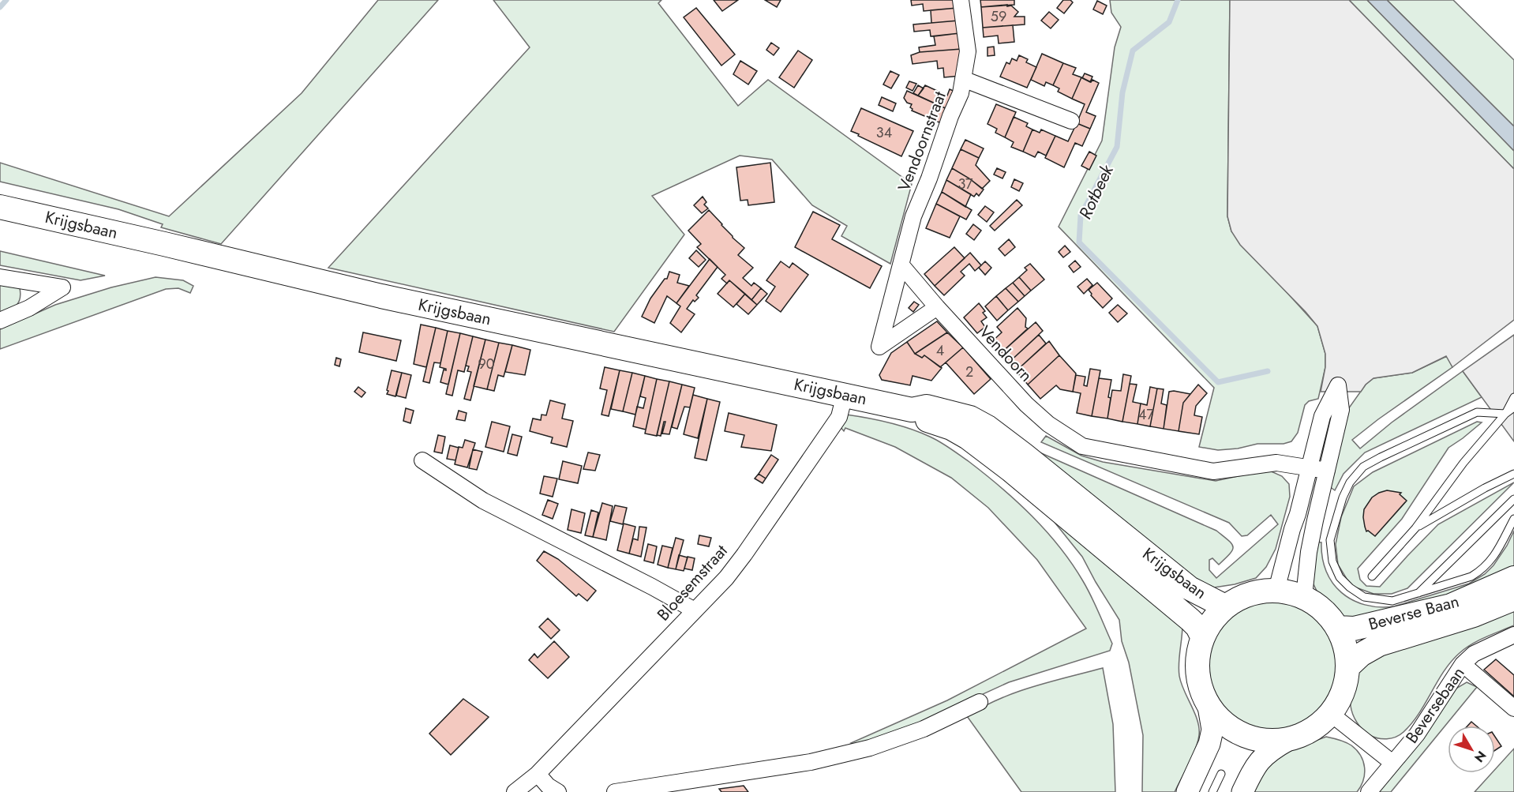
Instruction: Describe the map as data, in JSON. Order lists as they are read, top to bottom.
{
  "streets": {
    "main road": ["Krijgsbaan", "Beverse Baan"],
    "street": [
      "Vendoornstraat",
      "Vendoorn",
      "Bloesemstraat",
      "Beversebaan"
    ]
  },
  "crossings": [
    ["Vendoornstraat", "Vendoorn"],
    ["Krijgsbaan", "Bloesemstraat"],
    ["Krijgsbaan", "Beverse Baan"]
  ],
  "water": ["Rotbeek"],
  "house_numbers": [
    "59",
    "34",
    "37",
    "4",
    "90",
    "2",
    "47"
  ],
  "north": "bottom right"
}
